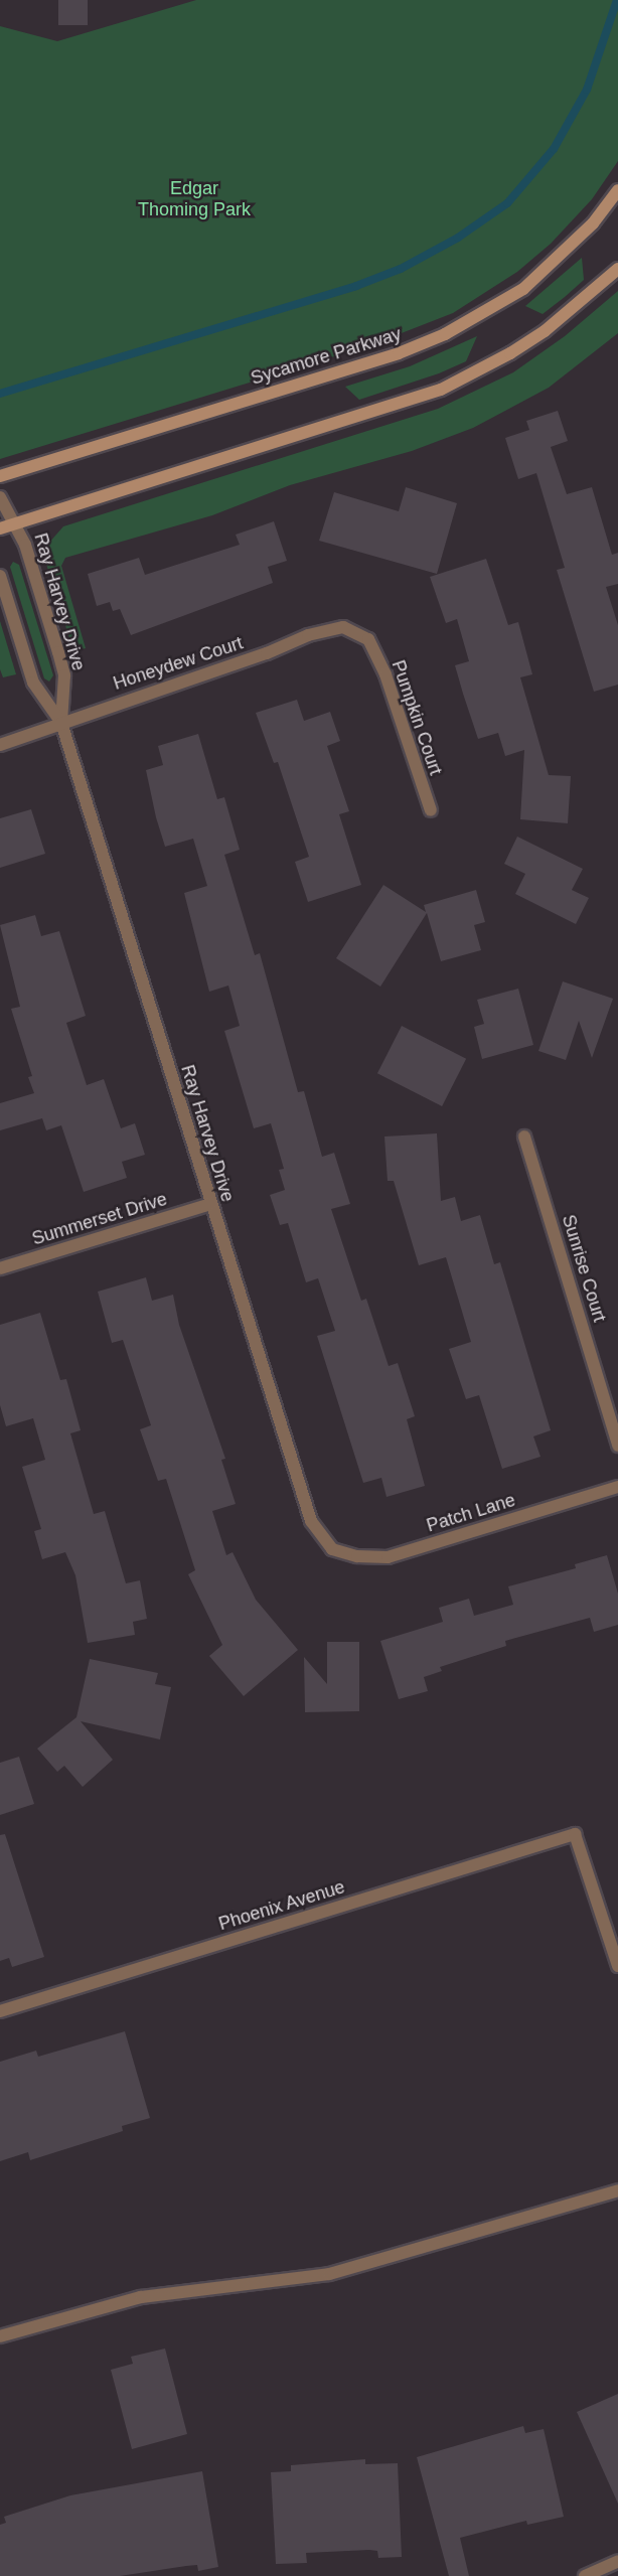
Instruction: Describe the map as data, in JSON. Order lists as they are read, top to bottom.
{
  "streets": {
    "main road": ["Sycamore Parkway"],
    "street": [
      "Ray Harvey Drive",
      "Honeydew Court",
      "Pumpkin Court",
      "Summerset Drive",
      "Sunrise Court",
      "Patch Lane",
      "Phoenix Avenue"
    ]
  },
  "crossings": [
    ["Ray Harvey Drive", "Honeydew Court"],
    ["Ray Harvey Drive", "Summerset Drive"],
    ["Ray Harvey Drive", "Patch Lane"],
    ["Honeydew Court", "Pumpkin Court"]
  ],
  "parks": ["Edgar Thoming Park"]
}
